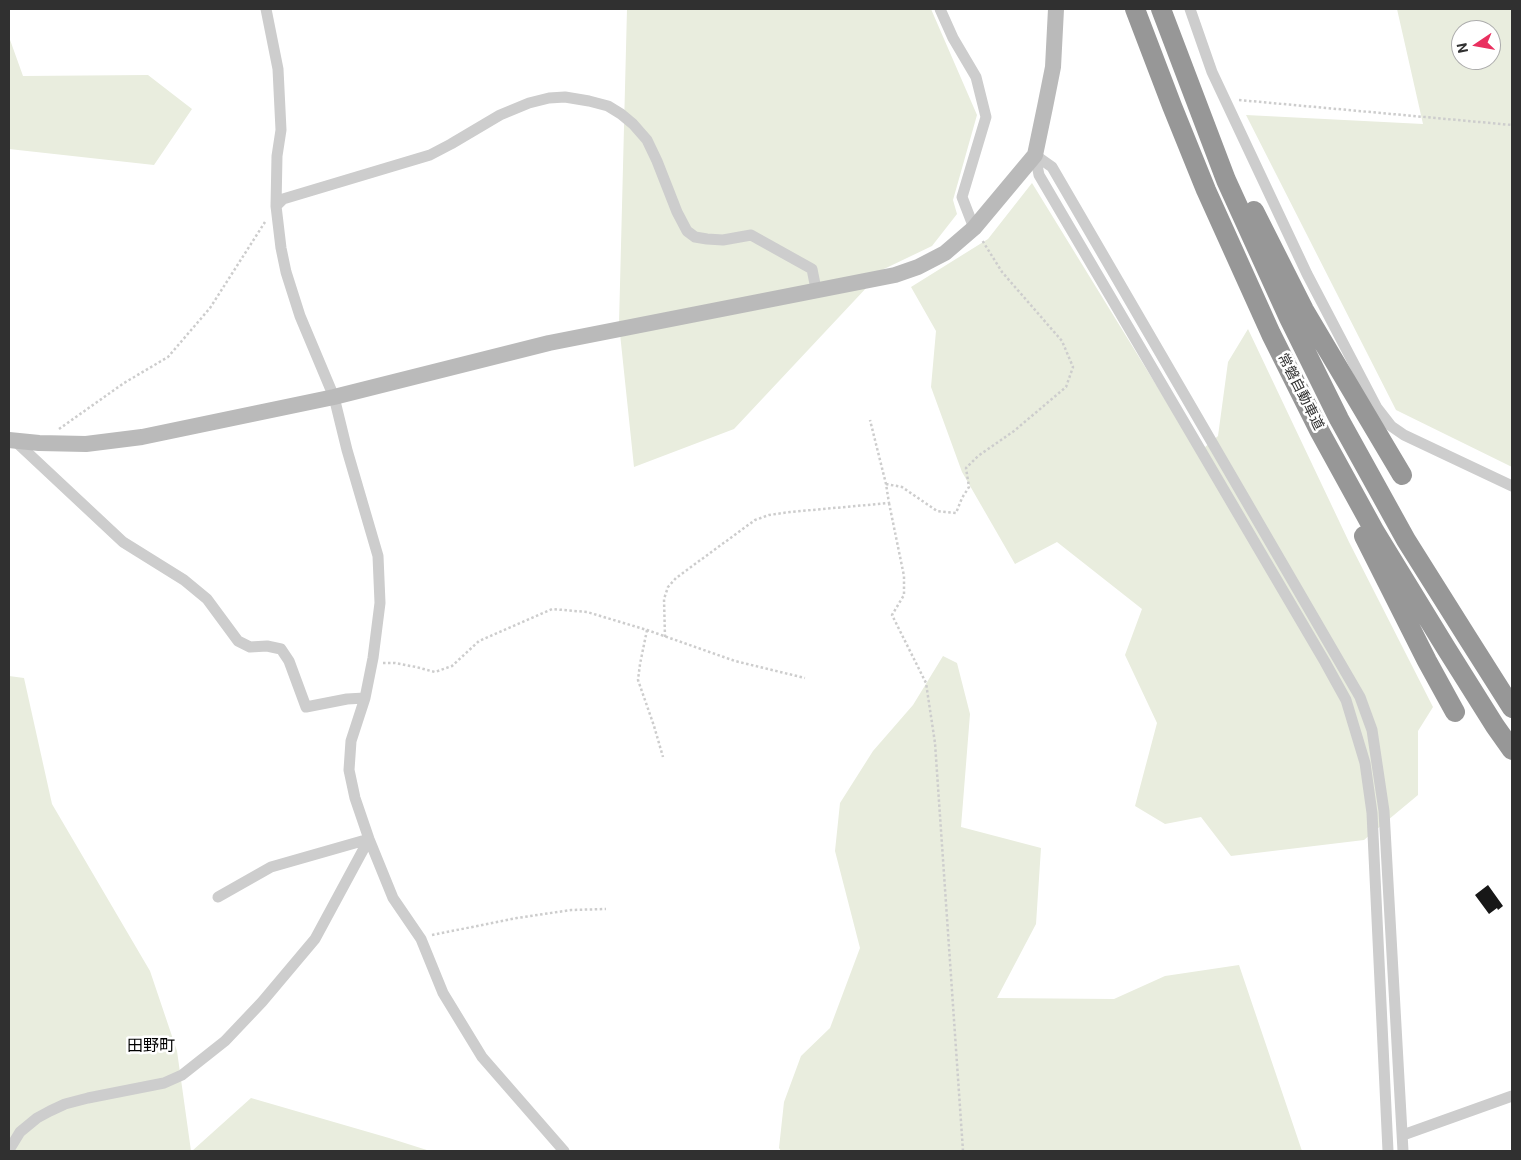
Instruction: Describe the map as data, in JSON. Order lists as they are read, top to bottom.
{
  "streets": {
    "highway": ["常磐自動車道"]
  },
  "districts": ["田野町"],
  "north": "left"
}
